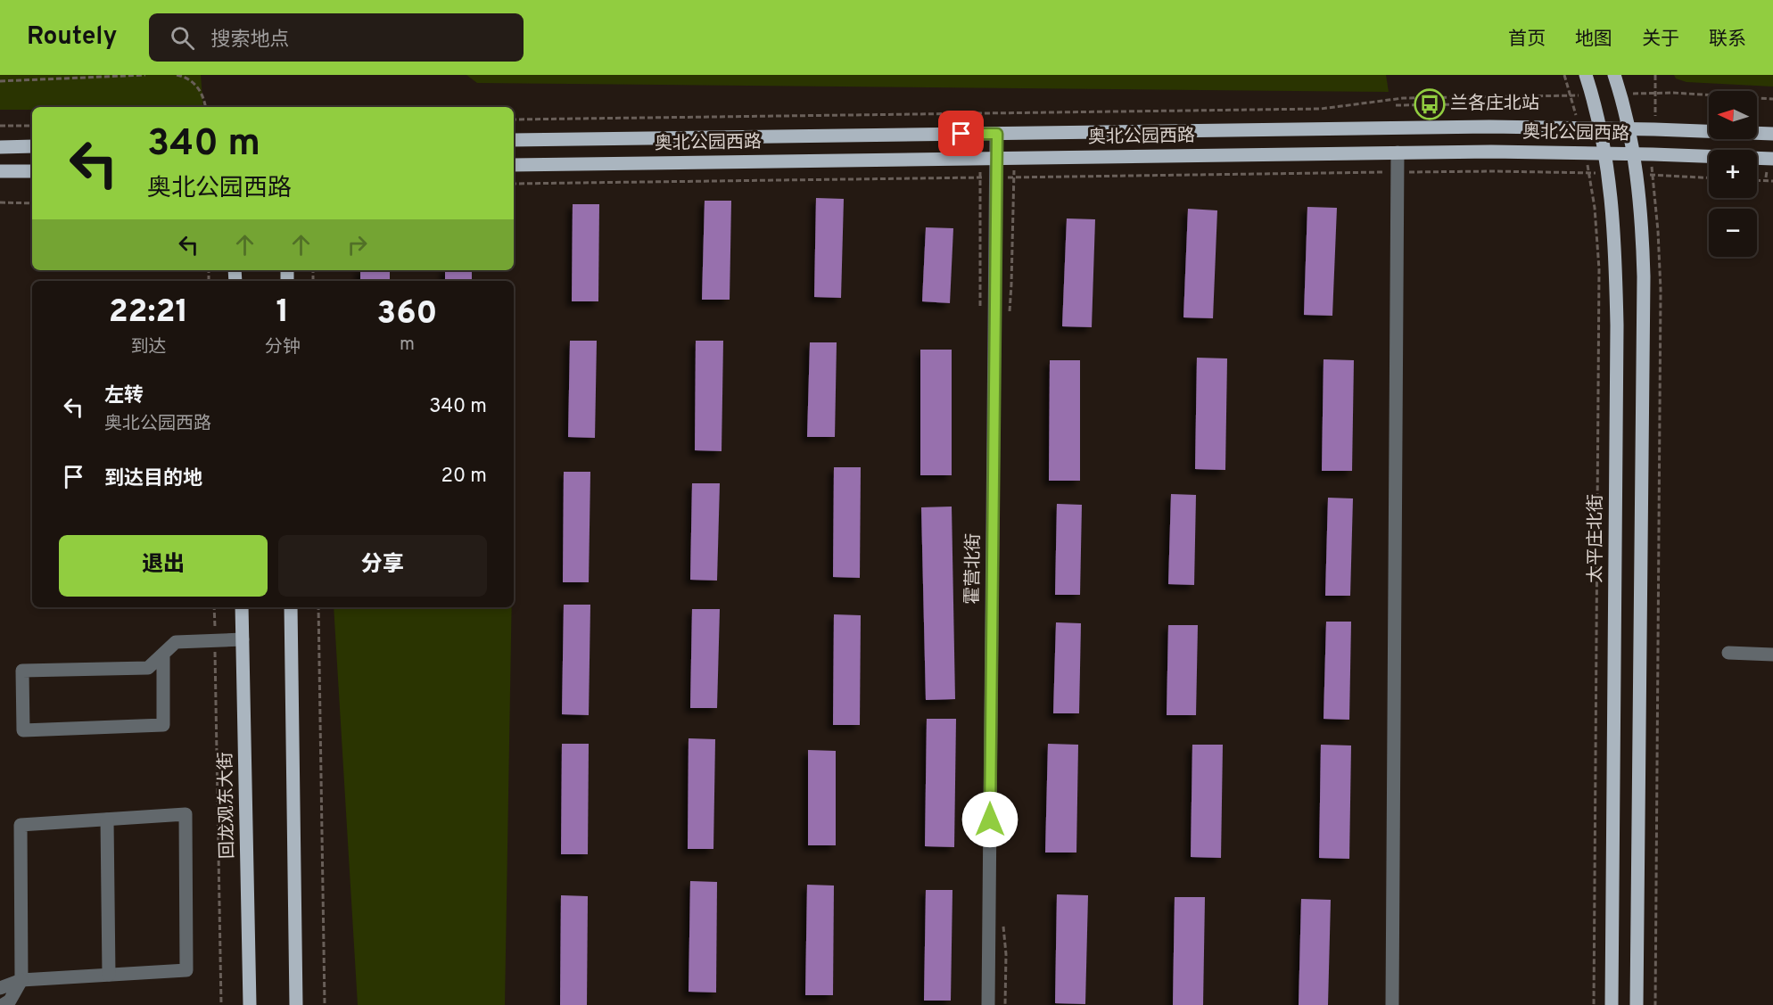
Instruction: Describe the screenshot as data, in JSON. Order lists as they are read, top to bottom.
{
  "streets": {
    "main road": ["奥北公园西路", "太平庄北街", "回龙观东大街"],
    "street": ["霍营北街"]
  },
  "crossings": [
    ["奥北公园西路", "太平庄北街"],
    ["奥北公园西路", "霍营北街"]
  ],
  "places": {
    "bus stop": ["兰各庄北站"]
  },
  "north": "left",
  "page": {
    "header": "Routely",
    "search": "搜索地点",
    "nav": [
      "首页",
      "地图",
      "关于",
      "联系"
    ],
    "map_buttons": ["+", "−"],
    "turn": ["340 m", "奥北公园西路"],
    "eta": [
      "22:21",
      "到达",
      "1",
      "分钟",
      "360",
      "m"
    ],
    "list": [
      {
        "name": "左转",
        "note": "奥北公园西路",
        "value": "340 m"
      },
      {
        "name": "到达目的地",
        "value": "20 m"
      }
    ],
    "buttons": ["退出", "分享"]
  }
}
